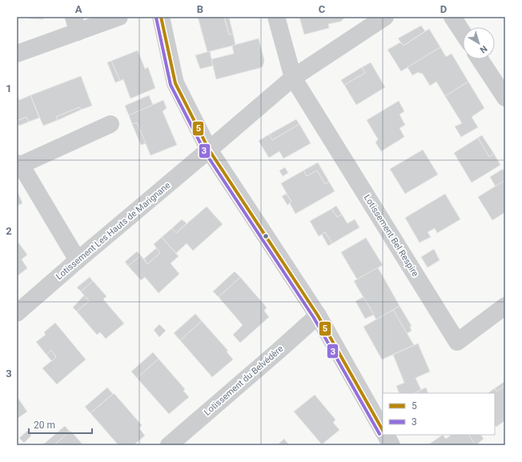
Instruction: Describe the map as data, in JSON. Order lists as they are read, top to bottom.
{
  "streets": {
    "street": ["Lotissement Les Hauts de Marignane", "Lotissement Bel Respire", "Lotissement du Belvédère"]
  },
  "lines": ["transit line 5", "transit line 3"],
  "legend": ["5", "3"],
  "scale_bar": "20 m",
  "north": "bottom right",
  "grid": {
    "columns": [
      "A",
      "B",
      "C",
      "D"
    ],
    "rows": ["1", "2", "3"]
  }
}
